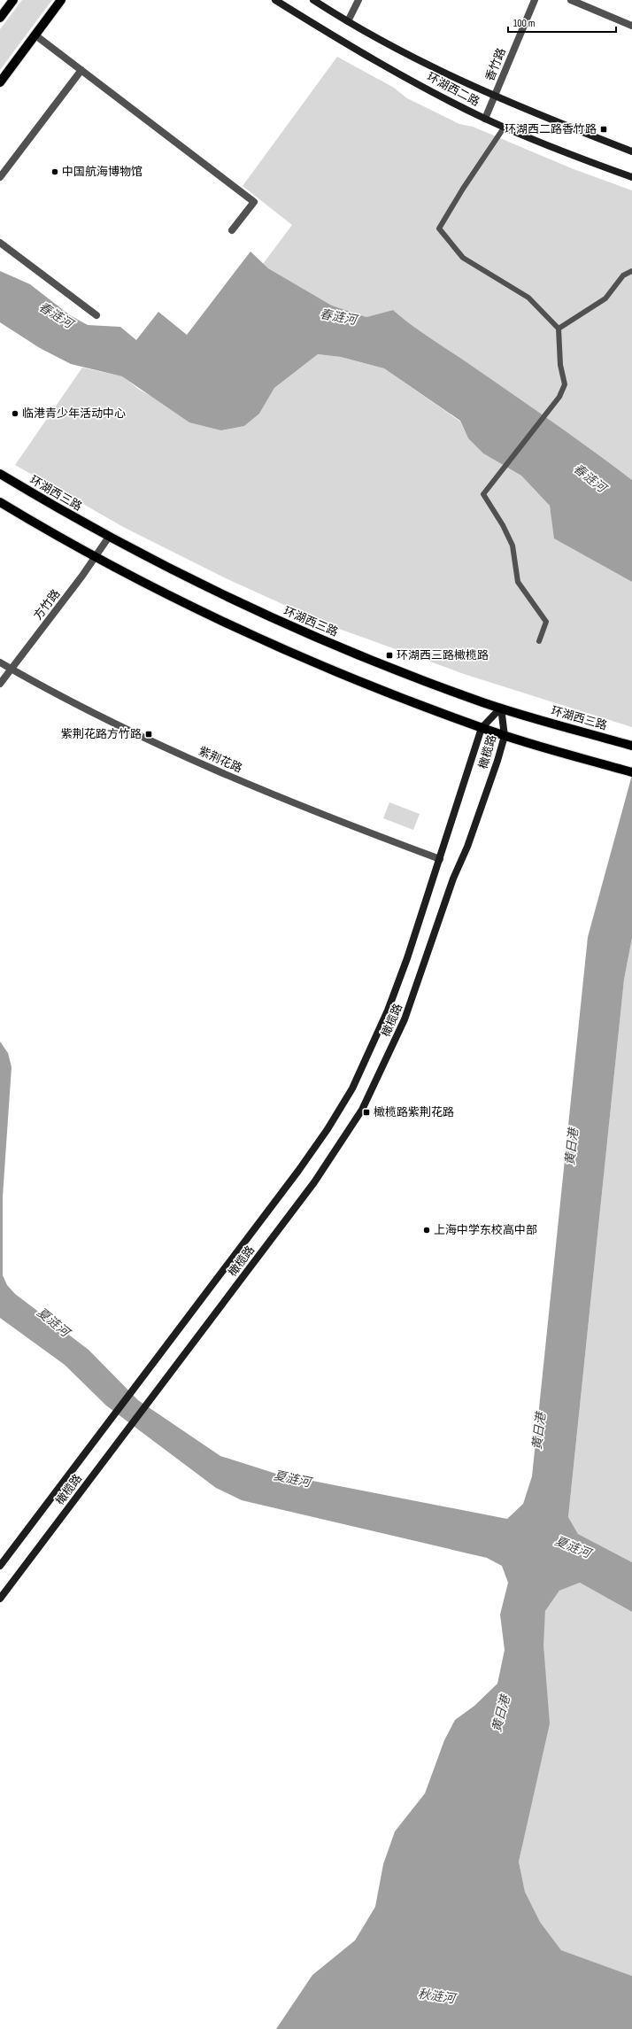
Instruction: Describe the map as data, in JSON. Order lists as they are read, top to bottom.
{
  "streets": {
    "main road": ["环湖西二路", "环湖西三路", "橄榄路"],
    "street": ["香竹路", "方竹路", "紫荆花路"]
  },
  "crossings": [
    ["香竹路", "环湖西二路"],
    ["环湖西三路", "方竹路"],
    ["环湖西三路", "橄榄路"],
    ["方竹路", "紫荆花路"],
    ["橄榄路", "紫荆花路"]
  ],
  "water": [
    "春涟河",
    "黄日港",
    "夏涟河",
    "秋涟河"
  ],
  "places": {
    "transit": [
      "环湖西二路香竹路",
      "环湖西三路橄榄路",
      "紫荆花路方竹路",
      "橄榄路紫荆花路"
    ],
    "other": ["中国航海博物馆", "临港青少年活动中心", "上海中学东校高中部"]
  },
  "scale_bar": "100 m"
}
